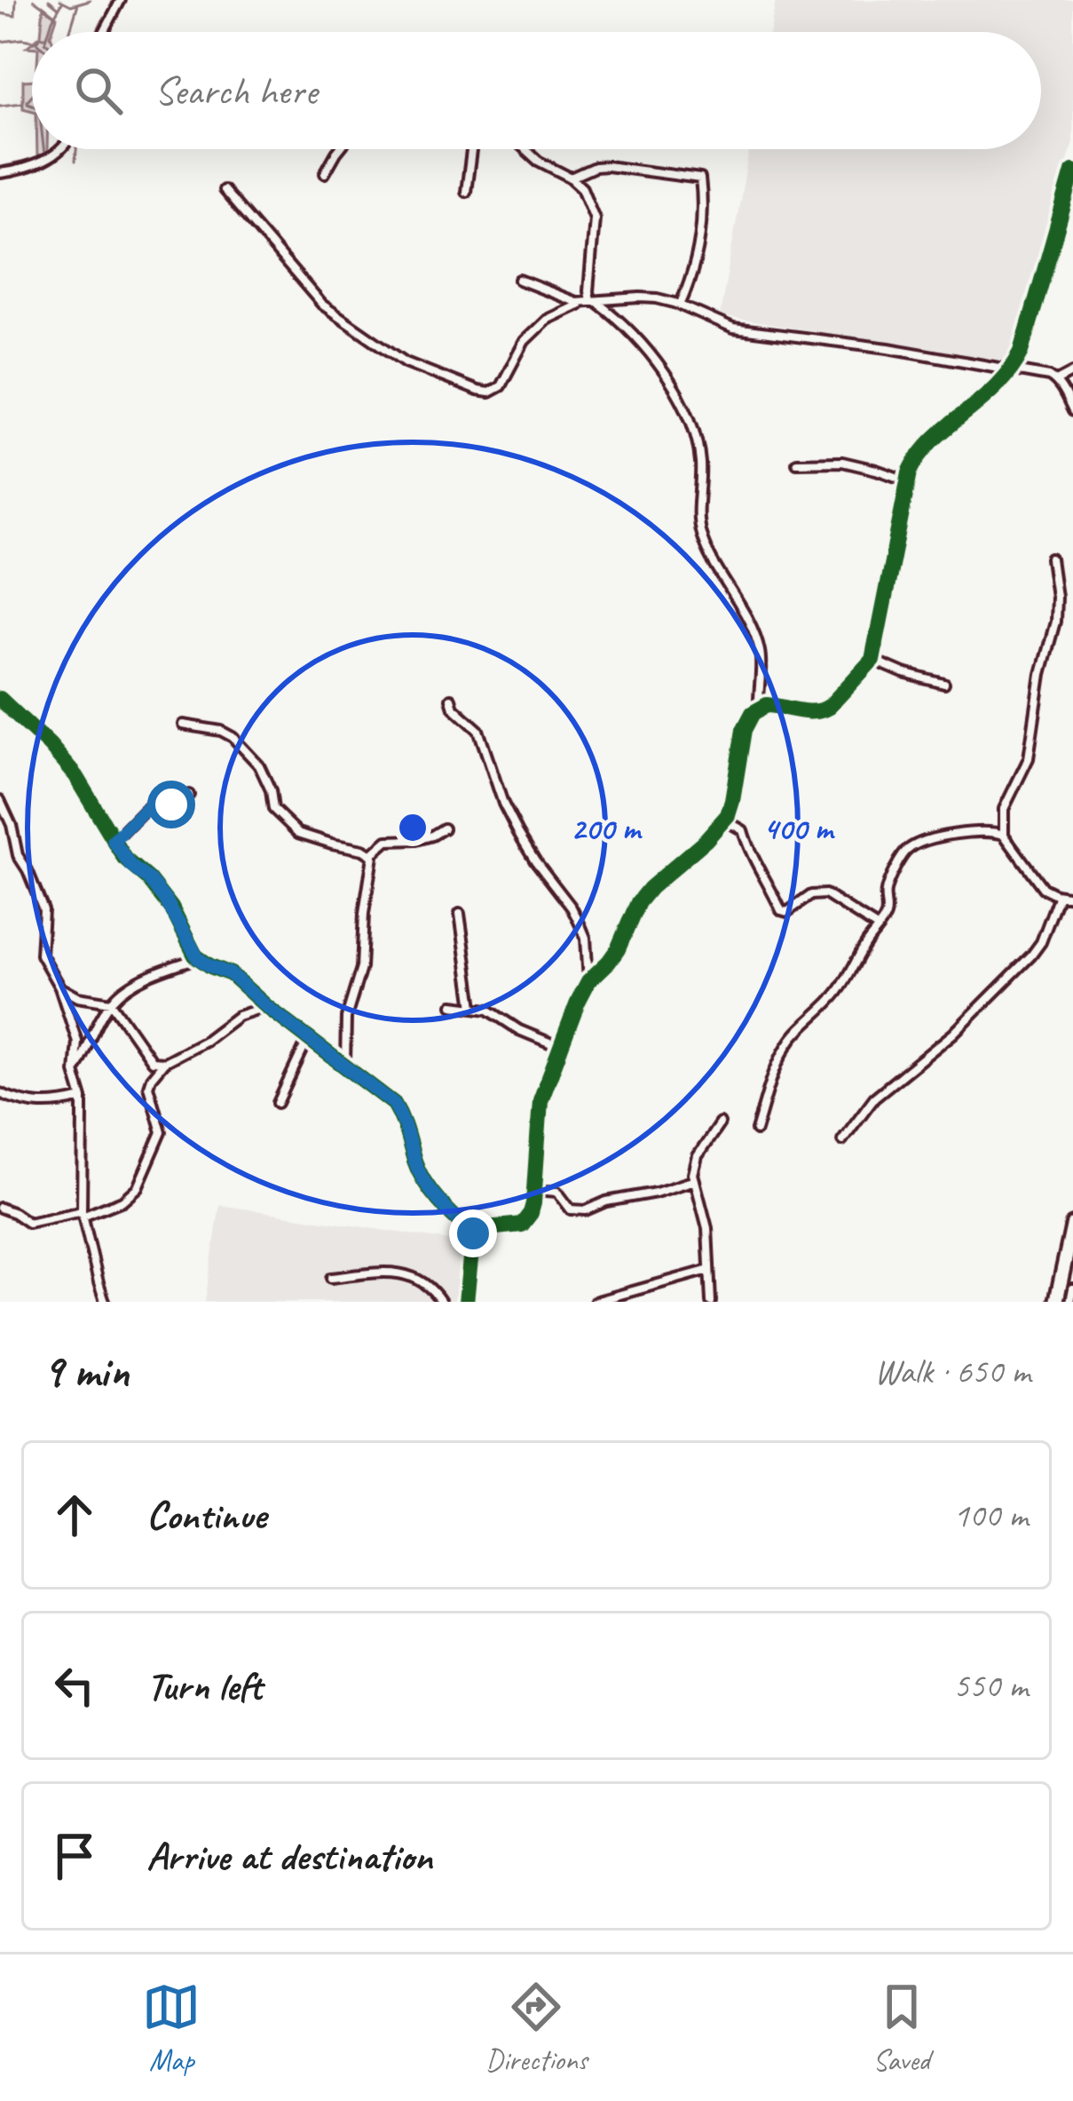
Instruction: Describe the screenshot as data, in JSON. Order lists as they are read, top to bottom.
{
  "page": {
    "search": "Search here",
    "heading": ["9 min", "Walk · 650 m"],
    "list": [
      ["Continue", "100 m"],
      ["Turn left", "550 m"],
      "Arrive at destination"
    ],
    "nav": ["Map", "Directions", "Saved"]
  },
  "rings": ["200 m", "400 m"]
}
